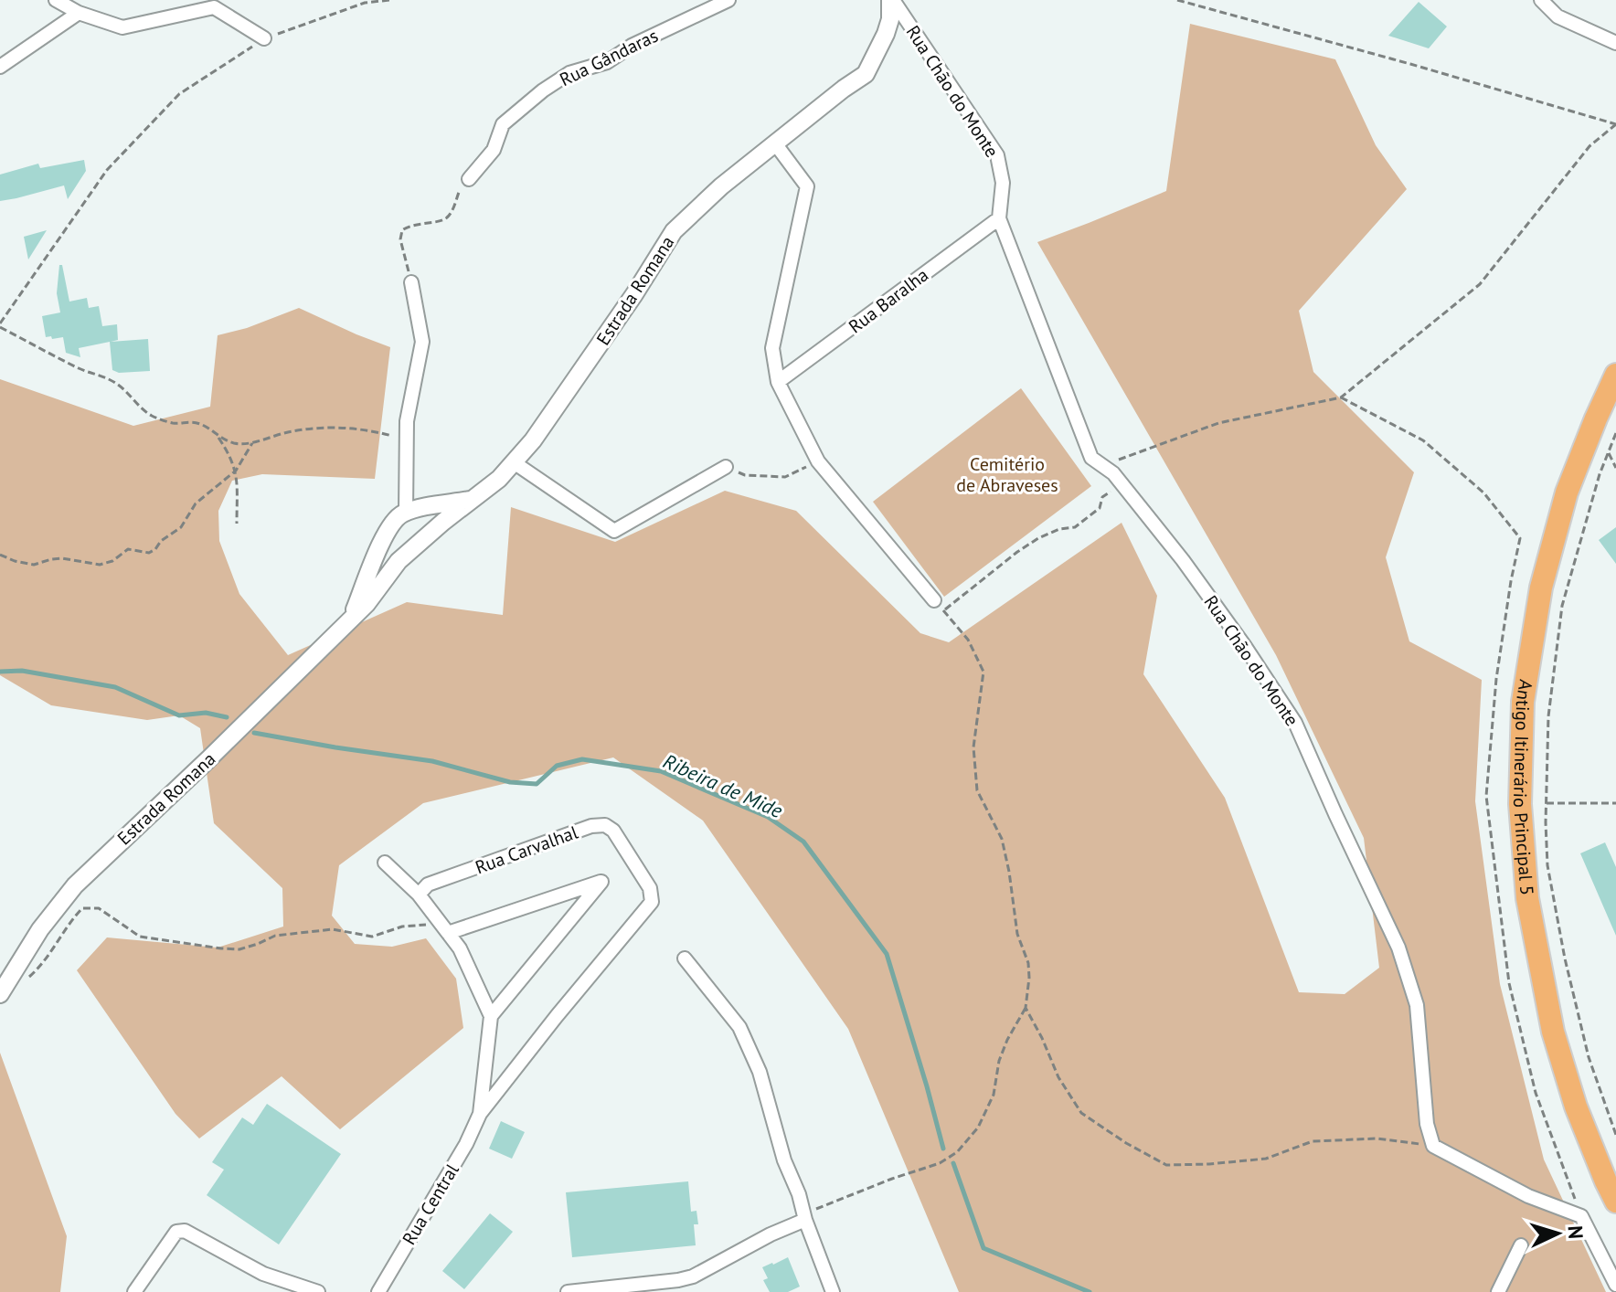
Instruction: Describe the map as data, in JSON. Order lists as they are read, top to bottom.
{
  "streets": {
    "highway": ["Antigo Itinerário Principal 5"],
    "street": [
      "Rua Gândaras",
      "Rua Chão do Monte",
      "Estrada Romana",
      "Rua Baralha",
      "Rua Carvalhal",
      "Rua Central"
    ]
  },
  "crossings": [
    ["Rua Chão do Monte", "Estrada Romana"],
    ["Rua Chão do Monte", "Rua Baralha"],
    ["Rua Carvalhal", "Rua Central"]
  ],
  "water": ["Ribeira de Mide"],
  "parks": ["Cemitério de Abraveses"],
  "north": "right"
}
